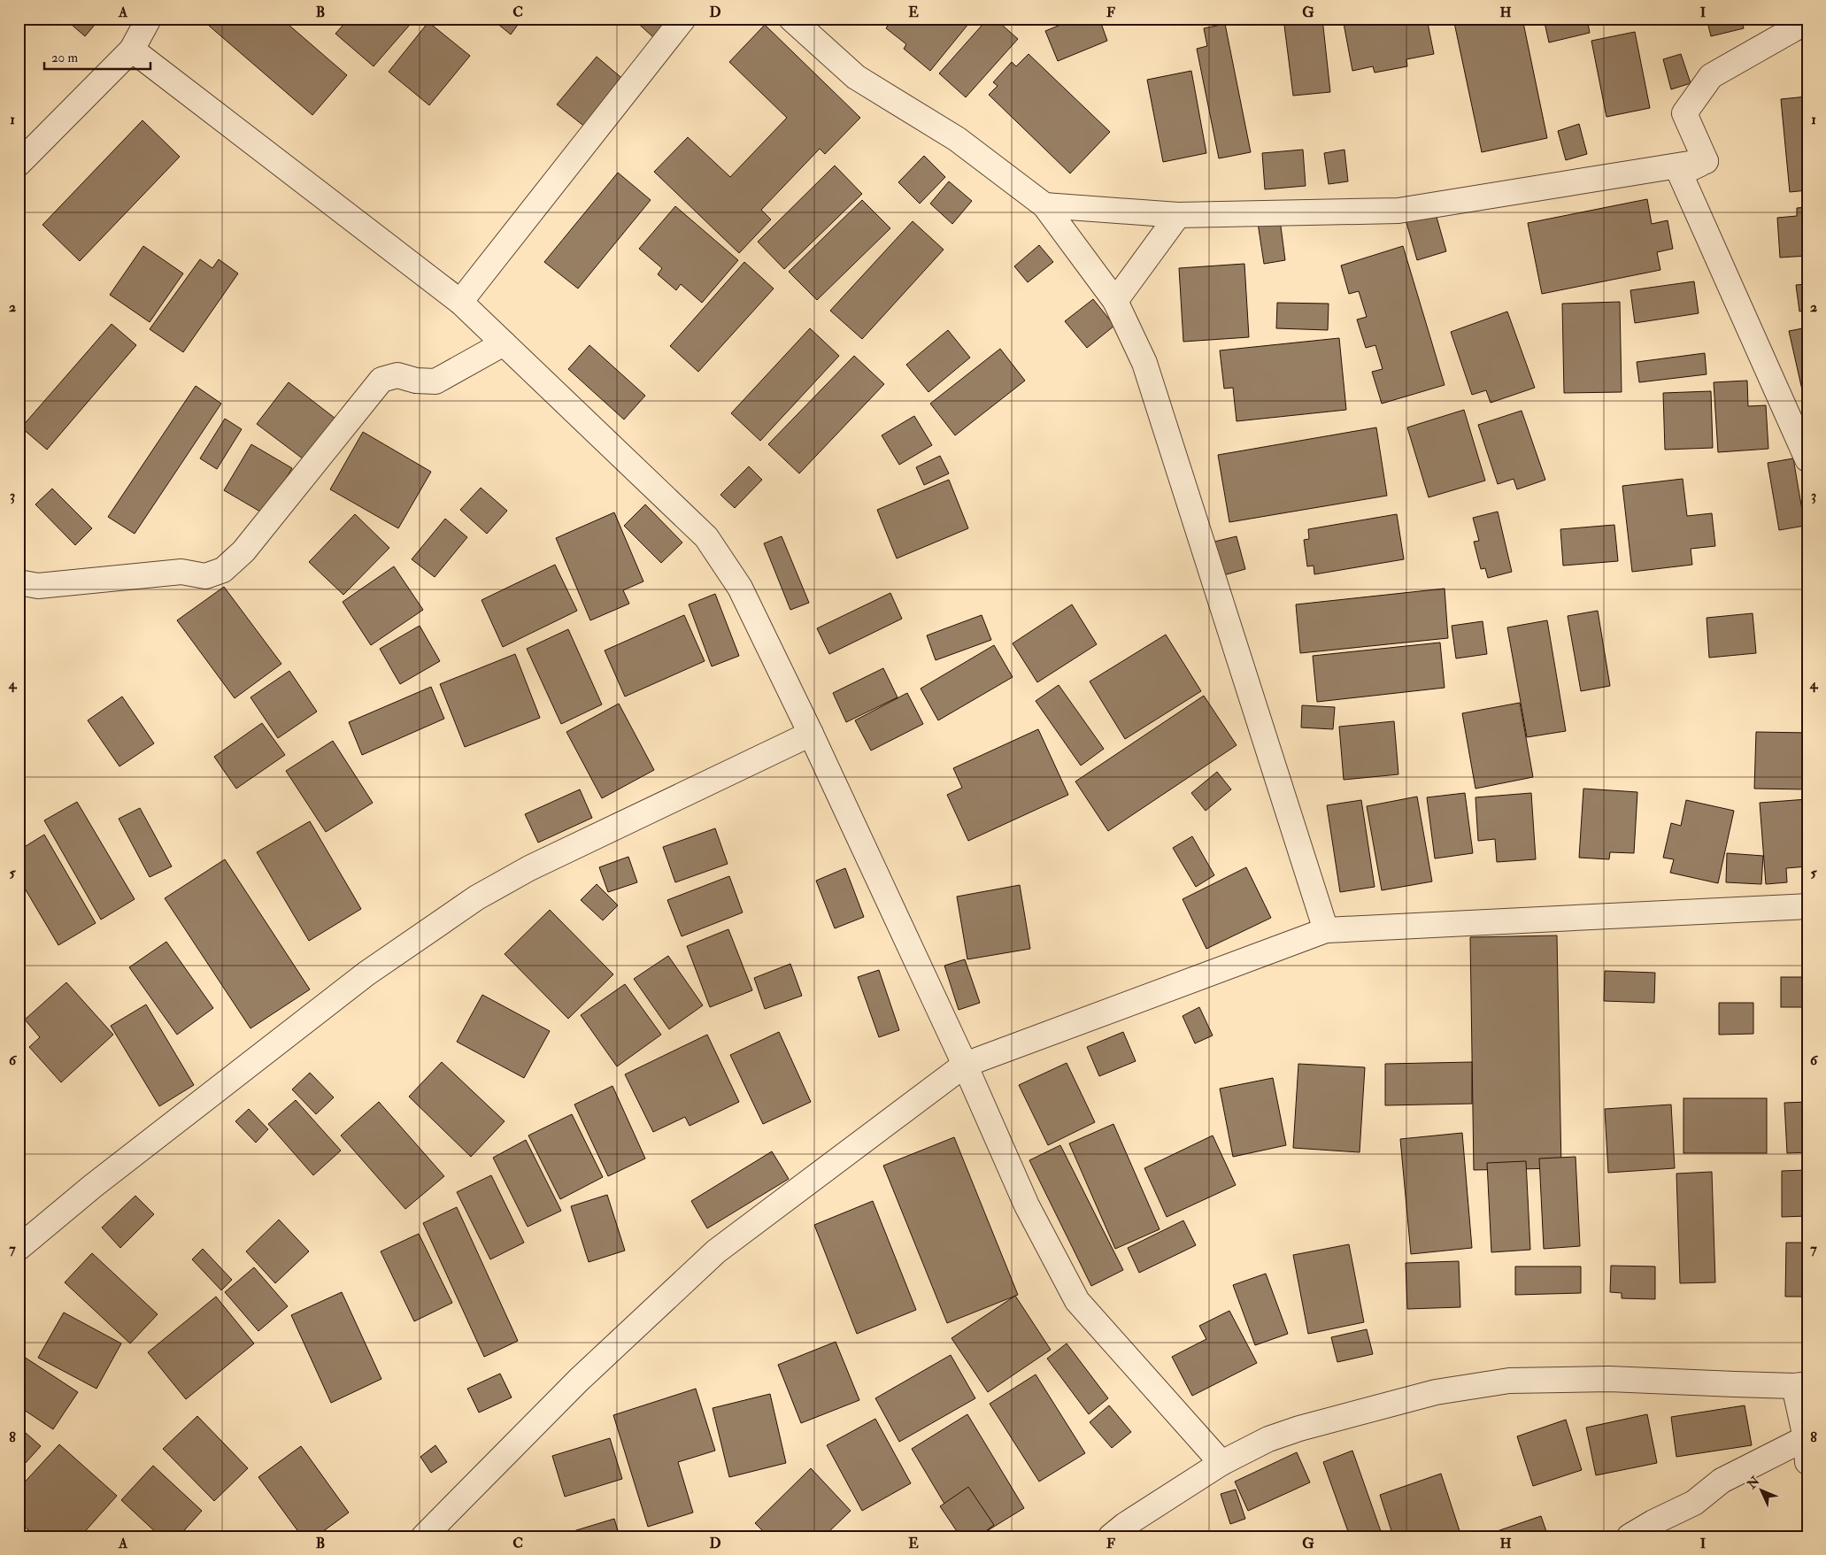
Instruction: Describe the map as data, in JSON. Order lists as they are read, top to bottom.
{
  "scale_bar": "20 m",
  "north": "top left",
  "grid": {
    "columns": [
      "A",
      "B",
      "C",
      "D",
      "E",
      "F",
      "G",
      "H",
      "I"
    ],
    "rows": [
      "1",
      "2",
      "3",
      "4",
      "5",
      "6",
      "7",
      "8"
    ]
  }
}
